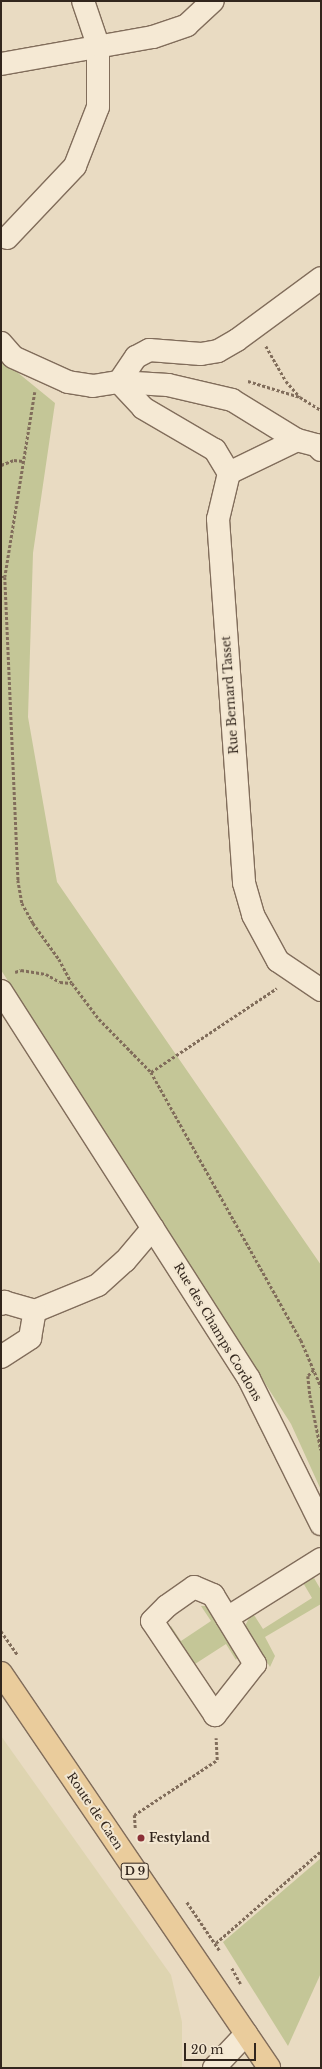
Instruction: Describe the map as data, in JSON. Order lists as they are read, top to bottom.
{
  "streets": {
    "main road": ["Route de Caen", "D 9"],
    "street": ["Rue Bernard Tasset", "Rue des Champs Cordons"]
  },
  "places": ["Festyland"],
  "scale_bar": "20 m"
}
